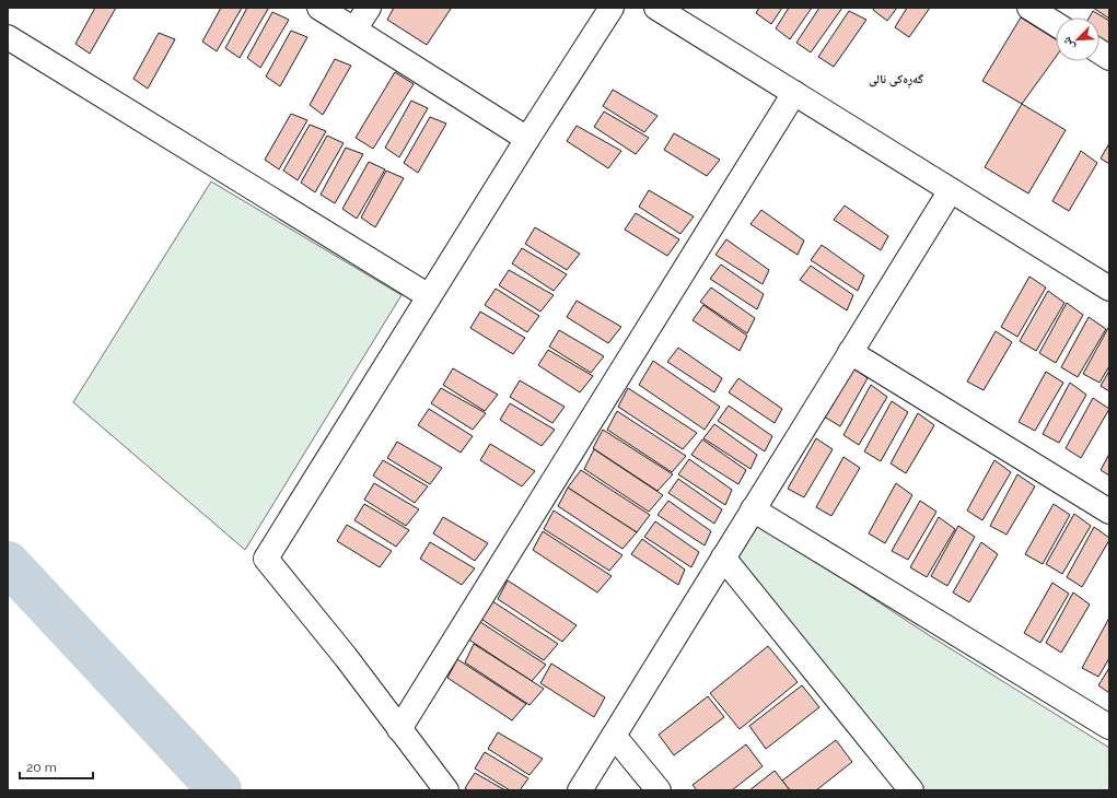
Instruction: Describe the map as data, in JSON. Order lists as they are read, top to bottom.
{
  "districts": ["گەڕەکی نالی"],
  "scale_bar": "20 m",
  "north": "bottom left"
}
